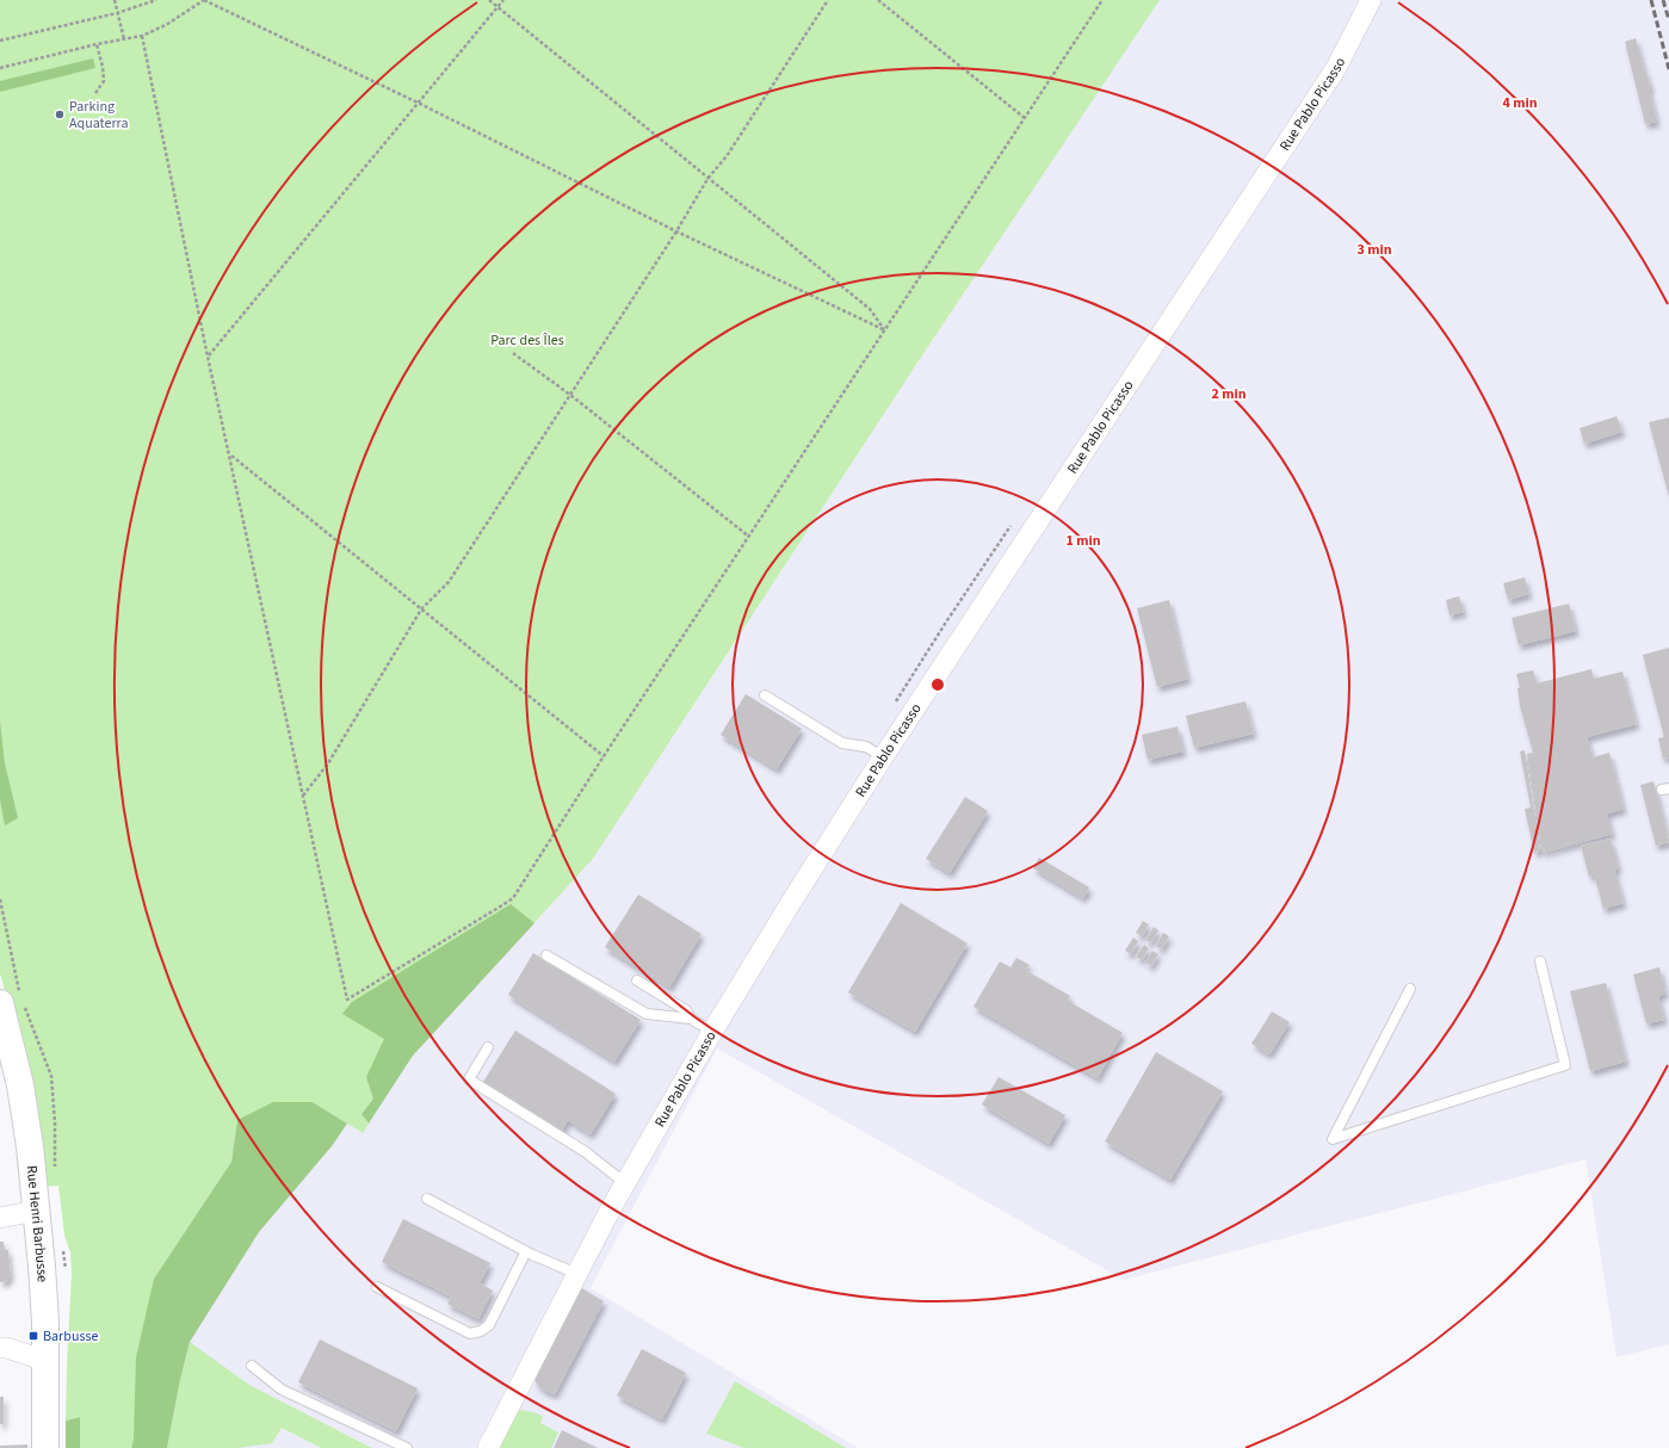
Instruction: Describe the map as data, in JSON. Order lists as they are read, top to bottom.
{
  "streets": {
    "street": ["Rue Pablo Picasso", "Rue Henri Barbusse"]
  },
  "parks": ["Parc des Îles"],
  "places": {
    "other": ["Parking Aquaterra"],
    "transit": ["Barbusse"]
  },
  "rings": [
    "4 min",
    "3 min",
    "2 min",
    "1 min"
  ]
}
